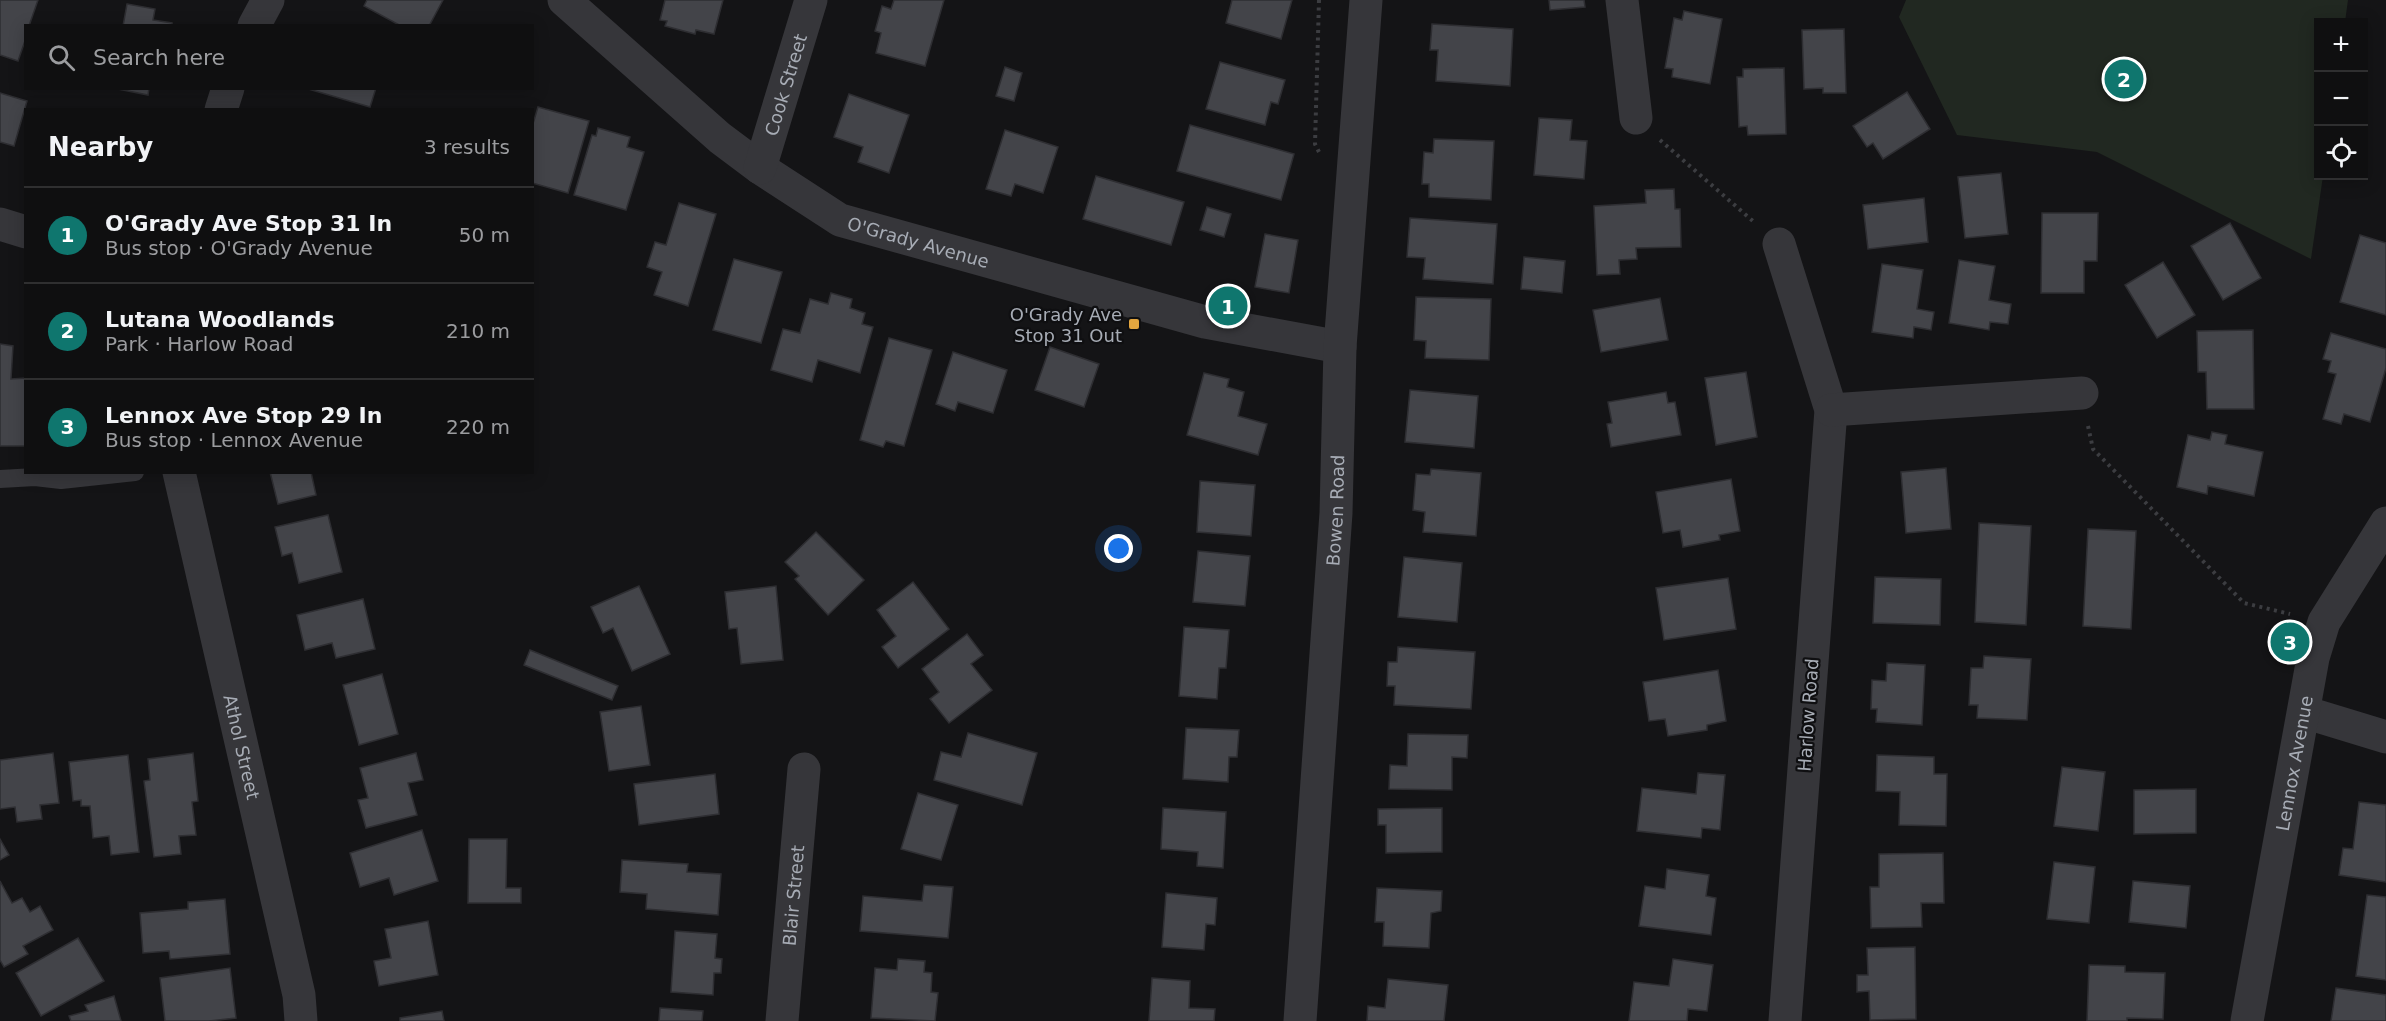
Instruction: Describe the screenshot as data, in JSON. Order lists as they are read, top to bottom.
{
  "streets": {
    "street": [
      "Cook Street",
      "O'Grady Avenue",
      "Bowen Road",
      "Harlow Road",
      "Athol Street",
      "Lennox Avenue",
      "Blair Street"
    ]
  },
  "crossings": [
    ["Cook Street", "O'Grady Avenue"],
    ["O'Grady Avenue", "Bowen Road"]
  ],
  "places": {
    "transit": ["O'Grady Ave Stop 31 Out"]
  },
  "page": {
    "map_buttons": ["+", "−"],
    "search": "Search here",
    "pins": ["2", "1", "3"],
    "heading": ["Nearby", "3 results"],
    "list": [
      {
        "mark": "1",
        "name": "O'Grady Ave Stop 31 In",
        "note": "Bus stop · O'Grady Avenue",
        "value": "50 m"
      },
      {
        "mark": "2",
        "name": "Lutana Woodlands",
        "note": "Park · Harlow Road",
        "value": "210 m"
      },
      {
        "mark": "3",
        "name": "Lennox Ave Stop 29 In",
        "note": "Bus stop · Lennox Avenue",
        "value": "220 m"
      }
    ]
  }
}
